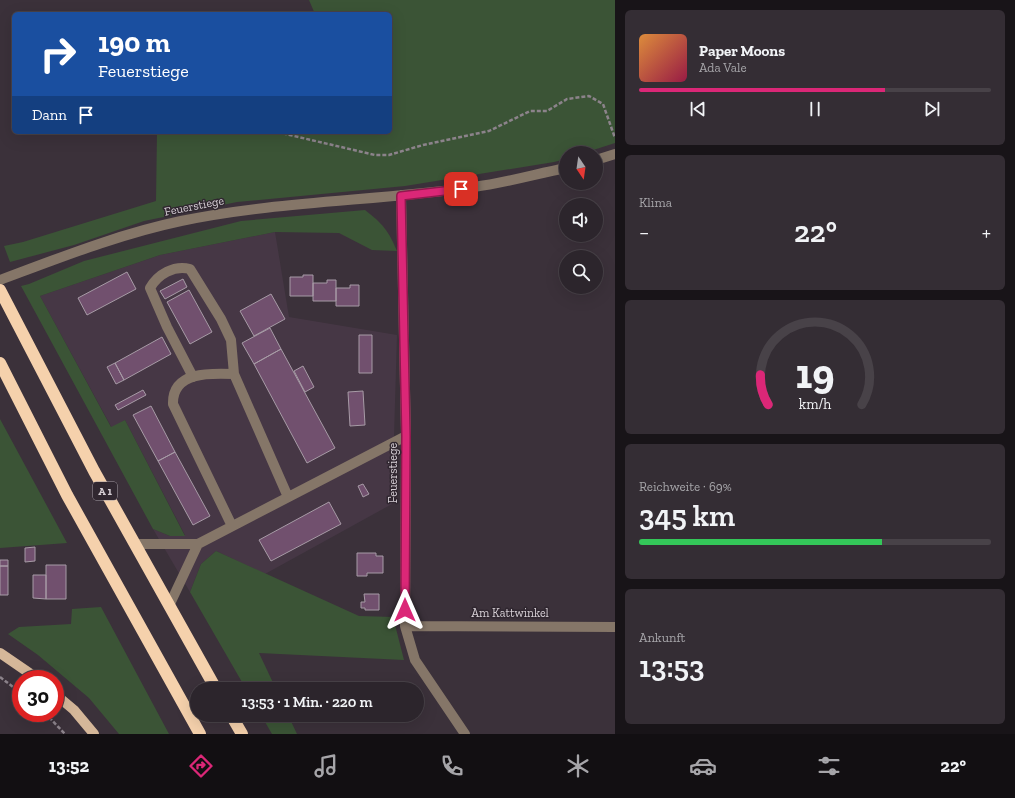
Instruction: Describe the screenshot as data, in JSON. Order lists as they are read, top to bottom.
{
  "streets": {
    "highway": ["A 1"],
    "street": ["Feuerstiege", "Am Kattwinkel"]
  },
  "crossings": [
    ["Feuerstiege", "Am Kattwinkel"]
  ],
  "north": "bottom",
  "page": {
    "turn": ["190 m", "Feuerstiege"],
    "song": ["Paper Moons", "Ada Vale"],
    "then": "Dann",
    "tile": [
      "Klima",
      ["Reichweite · 69%", "345 km"],
      ["Ankunft", "13:53"]
    ],
    "heat": ["−", "22°", "+"],
    "limit": "30",
    "trip": "13:53 · 1 Min. · 220 m",
    "tabs": ["13:52", "22°"],
    "gauge": ["19", "km/h"]
  }
}
